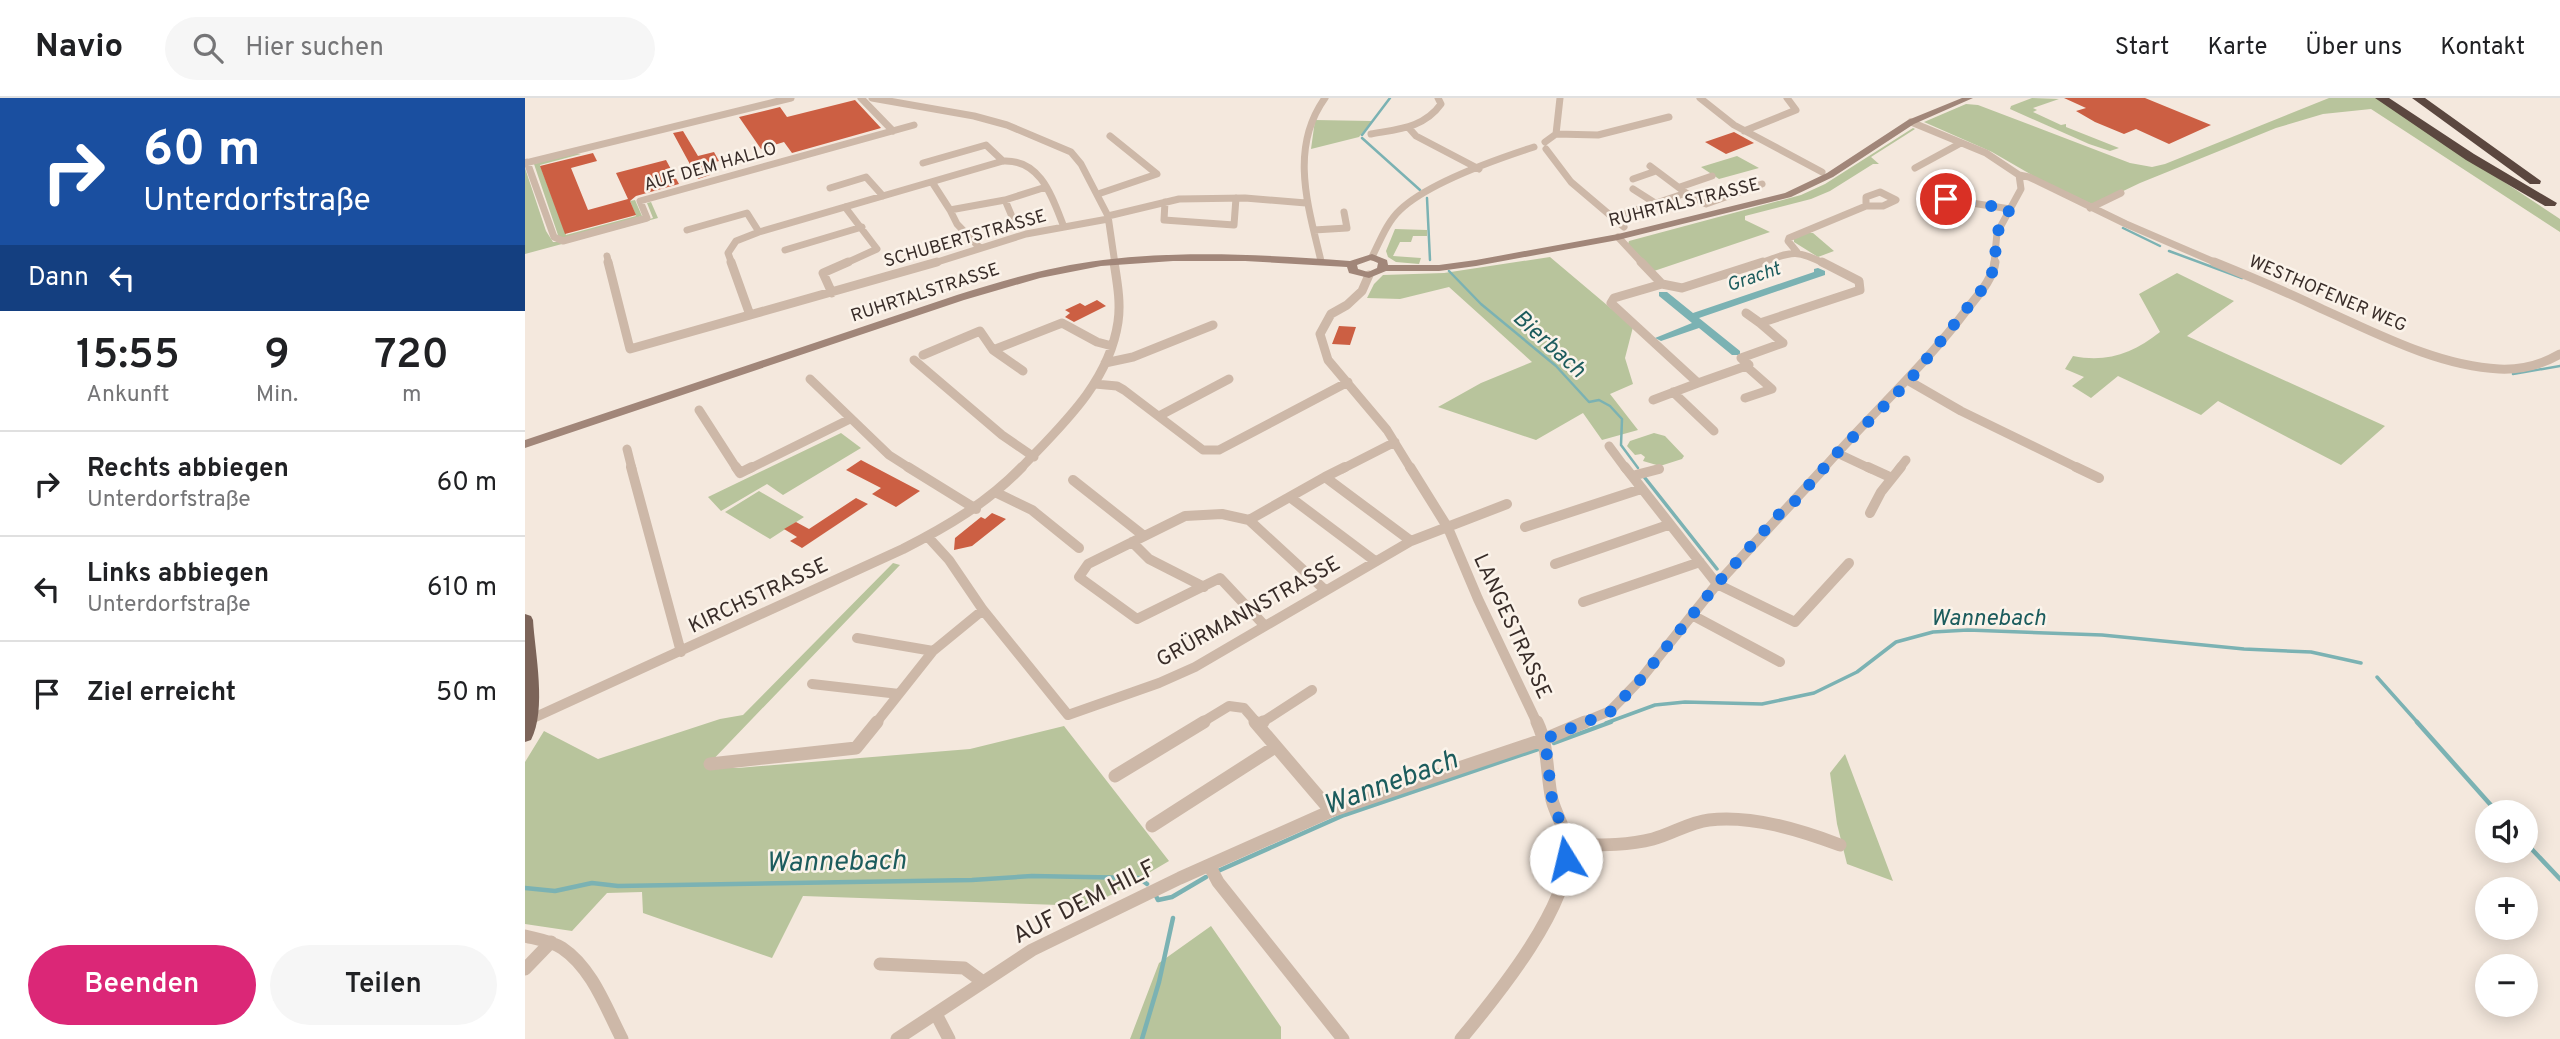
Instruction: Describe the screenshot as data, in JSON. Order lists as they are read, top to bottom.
{
  "streets": {
    "main road": ["RUHRTALSTRASSE"],
    "street": [
      "AUF DEM HALLO",
      "SCHUBERTSTRASSE",
      "WESTHOFENER WEG",
      "KIRCHSTRASSE",
      "GRÜRMANNSTRASSE",
      "LANGESTRASSE",
      "AUF DEM HILF"
    ]
  },
  "crossings": [
    ["RUHRTALSTRASSE", "WESTHOFENER WEG"],
    ["RUHRTALSTRASSE", "KIRCHSTRASSE"],
    ["RUHRTALSTRASSE", "LANGESTRASSE"],
    ["SCHUBERTSTRASSE", "KIRCHSTRASSE"],
    ["WESTHOFENER WEG", "AUF DEM HILF"],
    ["KIRCHSTRASSE", "GRÜRMANNSTRASSE"],
    ["GRÜRMANNSTRASSE", "LANGESTRASSE"],
    ["LANGESTRASSE", "AUF DEM HILF"]
  ],
  "water": ["Gracht", "Bierbach", "Wannebach"],
  "page": {
    "header": "Navio",
    "search": "Hier suchen",
    "nav": [
      "Start",
      "Karte",
      "Über uns",
      "Kontakt"
    ],
    "turn": ["60 m", "Unterdorfstraße"],
    "then": "Dann",
    "eta": [
      "15:55",
      "Ankunft",
      "9",
      "Min.",
      "720",
      "m"
    ],
    "list": [
      {
        "name": "Rechts abbiegen",
        "note": "Unterdorfstraße",
        "value": "60 m"
      },
      {
        "name": "Links abbiegen",
        "note": "Unterdorfstraße",
        "value": "610 m"
      },
      {
        "name": "Ziel erreicht",
        "value": "50 m"
      }
    ],
    "map_buttons": ["+", "−"],
    "buttons": ["Beenden", "Teilen"]
  }
}
